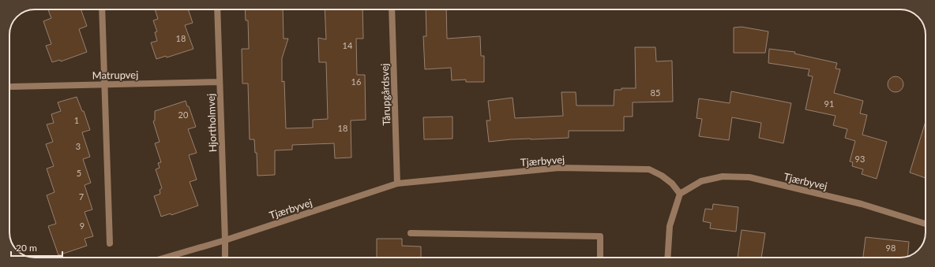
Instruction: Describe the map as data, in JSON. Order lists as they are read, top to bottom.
{
  "streets": {
    "street": [
      "Matrupvej",
      "Tårupgårdsvej",
      "Hjortholmvej",
      "Tjærbyvej"
    ]
  },
  "crossings": [
    ["Matrupvej", "Hjortholmvej"],
    ["Tårupgårdsvej", "Tjærbyvej"],
    ["Hjortholmvej", "Tjærbyvej"]
  ],
  "house_numbers": [
    "18",
    "14",
    "16",
    "85",
    "91",
    "20",
    "1",
    "18",
    "3",
    "93",
    "5",
    "7",
    "9",
    "98"
  ],
  "scale_bar": "20 m"
}
